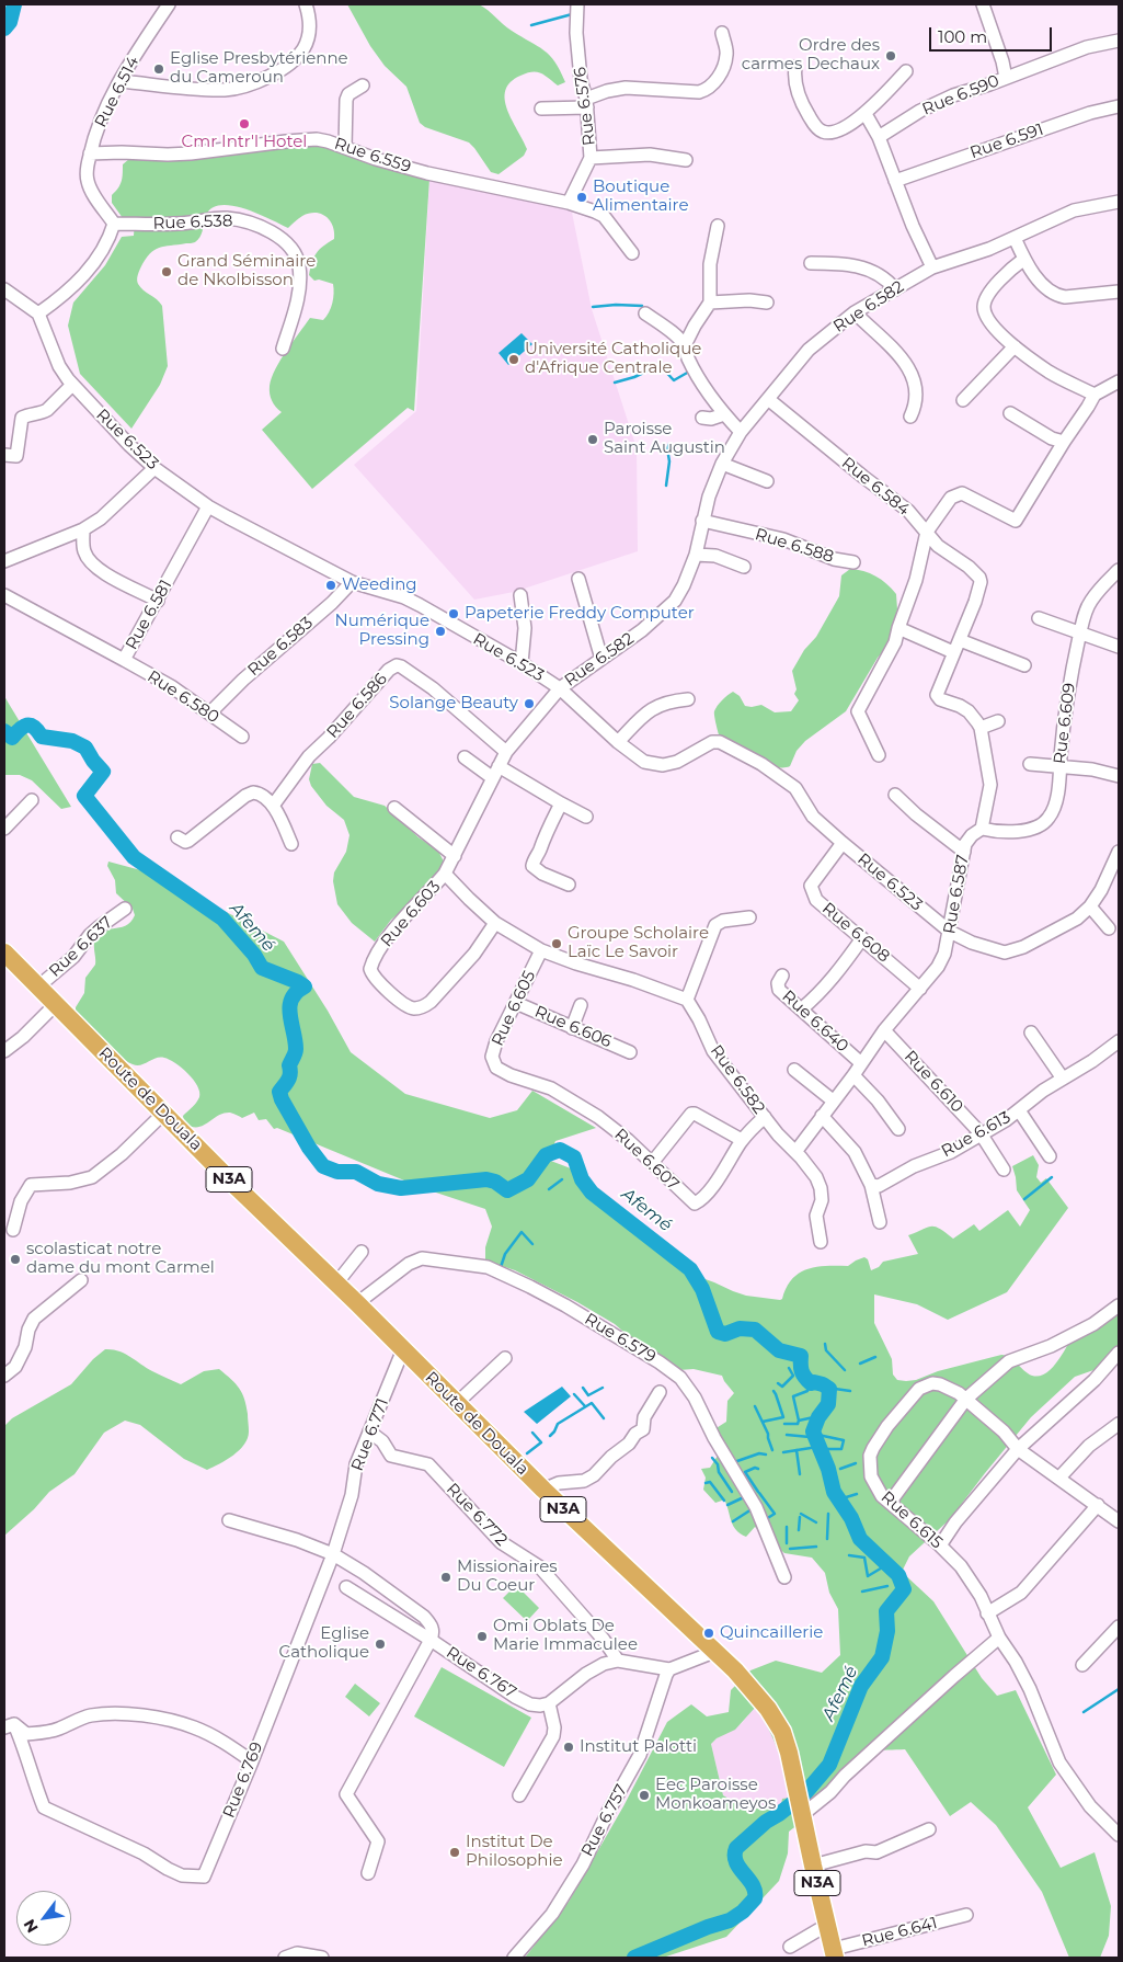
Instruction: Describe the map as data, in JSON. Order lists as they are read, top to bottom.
{
  "streets": {
    "highway": ["Route de Douala", "N3A"],
    "street": [
      "Rue 6.514",
      "Rue 6.590",
      "Rue 6.576",
      "Rue 6.591",
      "Rue 6.559",
      "Rue 6.538",
      "Rue 6.582",
      "Rue 6.523",
      "Rue 6.584",
      "Rue 6.588",
      "Rue 6.581",
      "Rue 6.583",
      "Rue 6.580",
      "Rue 6.586",
      "Rue 6.609",
      "Rue 6.587",
      "Rue 6.603",
      "Rue 6.608",
      "Rue 6.637",
      "Rue 6.605",
      "Rue 6.640",
      "Rue 6.606",
      "Rue 6.610",
      "Rue 6.613",
      "Rue 6.607",
      "Rue 6.579",
      "Rue 6.771",
      "Rue 6.772",
      "Rue 6.615",
      "Rue 6.767",
      "Rue 6.769",
      "Rue 6.757",
      "Rue 6.641"
    ]
  },
  "crossings": [
    ["Rue 6.514", "Rue 6.559"],
    ["Rue 6.514", "Rue 6.538"],
    ["Rue 6.576", "Rue 6.559"],
    ["Rue 6.582", "Rue 6.523"],
    ["Rue 6.582", "Rue 6.584"],
    ["Rue 6.582", "Rue 6.588"],
    ["Rue 6.582", "Rue 6.586"],
    ["Rue 6.582", "Rue 6.587"],
    ["Rue 6.582", "Rue 6.603"],
    ["Rue 6.582", "Rue 6.607"],
    ["Rue 6.523", "Rue 6.581"],
    ["Rue 6.523", "Rue 6.583"],
    ["Rue 6.523", "Rue 6.587"],
    ["Rue 6.523", "Rue 6.608"],
    ["Rue 6.581", "Rue 6.580"],
    ["Rue 6.583", "Rue 6.580"],
    ["Rue 6.609", "Rue 6.587"],
    ["Rue 6.587", "Rue 6.608"],
    ["Rue 6.587", "Rue 6.640"],
    ["Rue 6.587", "Rue 6.610"],
    ["Rue 6.637", "Route de Douala"],
    ["Rue 6.605", "Rue 6.606"],
    ["Rue 6.605", "Rue 6.607"],
    ["Rue 6.610", "Rue 6.613"],
    ["Route de Douala", "Rue 6.579"],
    ["Route de Douala", "Rue 6.771"],
    ["Route de Douala", "Rue 6.641"],
    ["Rue 6.771", "Rue 6.772"],
    ["Rue 6.771", "Rue 6.769"]
  ],
  "water": ["Afemé"],
  "places": [
    "Ordre des carmes Dechaux",
    "Eglise Presbytérienne du Cameroun",
    "Cmr Intr'l Hotel",
    "Boutique Alimentaire",
    "Grand Séminaire de Nkolbisson",
    "Université Catholique d'Afrique Centrale",
    "Paroisse Saint Augustin",
    "Weeding",
    "Papeterie Freddy Computer",
    "Numérique Pressing",
    "Solange Beauty",
    "Groupe Scholaire Laïc Le Savoir",
    "scolasticat notre dame du mont Carmel",
    "Missionaires Du Coeur",
    "Quincaillerie",
    "Omi Oblats De Marie Immaculee",
    "Eglise Catholique",
    "Institut Palotti",
    "Eec Paroisse Monkoameyos",
    "Institut De Philosophie"
  ],
  "scale_bar": "100 m",
  "north": "bottom left"
}
